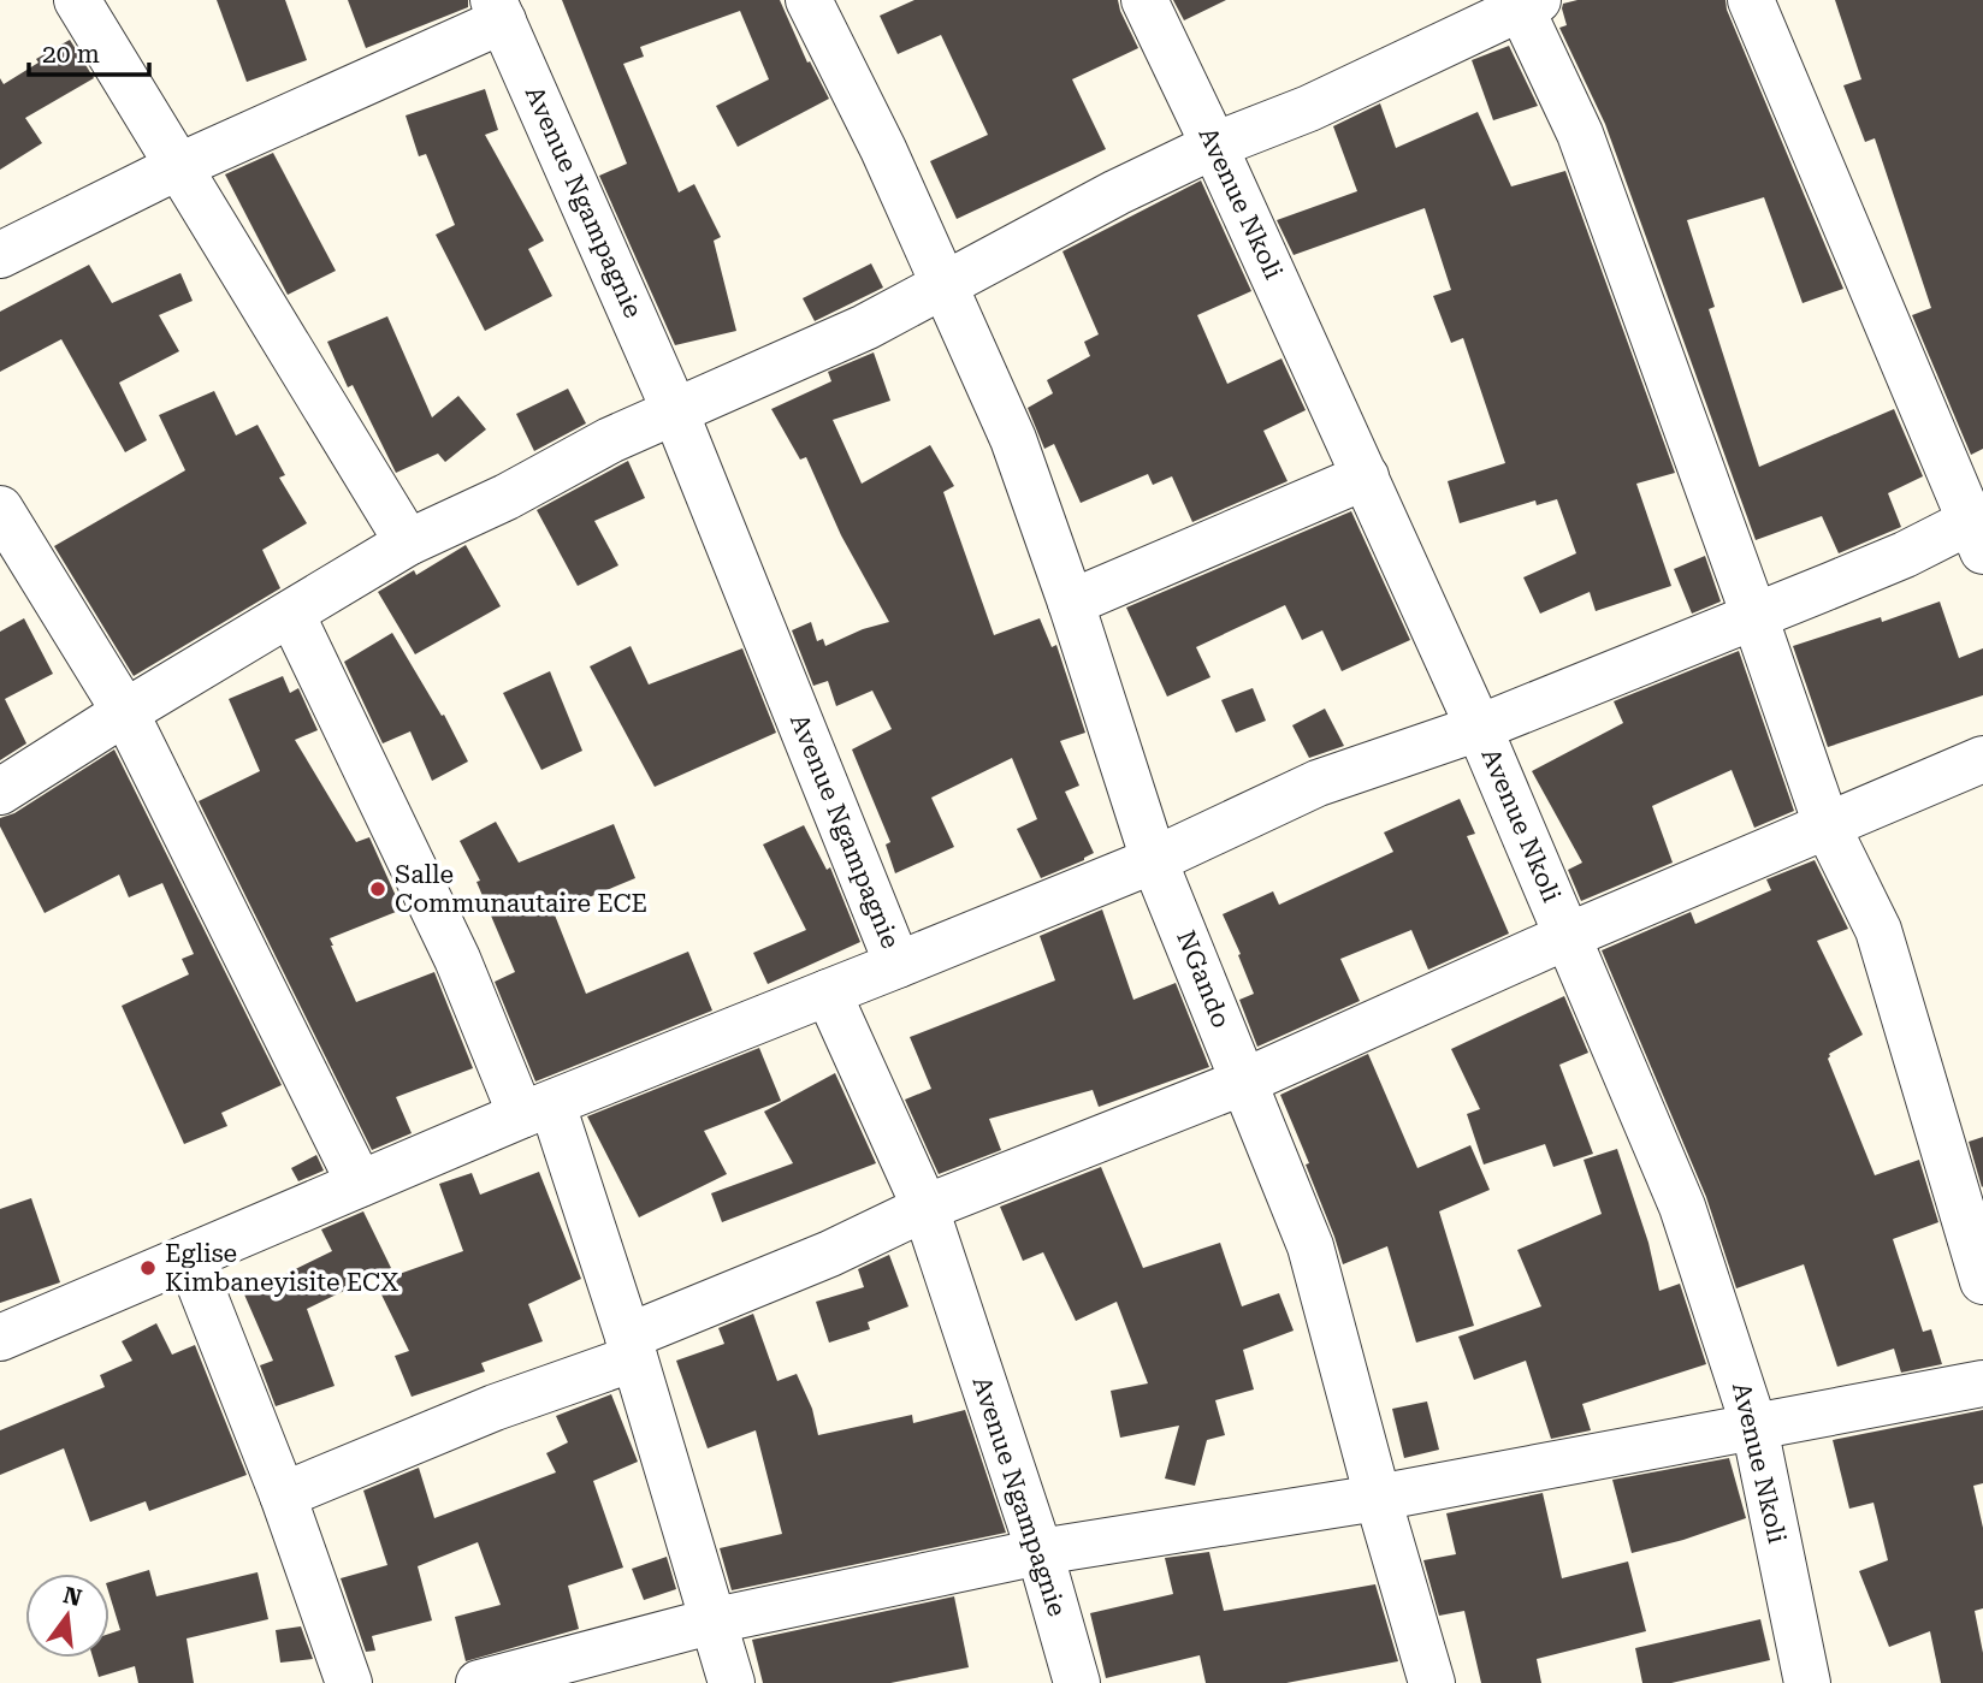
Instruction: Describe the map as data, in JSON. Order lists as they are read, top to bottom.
{
  "streets": {
    "street": ["Avenue Ngampagnie", "Avenue Nkoli", "NGando"]
  },
  "places": ["Salle Communautaire ECE", "Eglise Kimbaneyisite ECX"],
  "scale_bar": "20 m",
  "north": "top"
}
